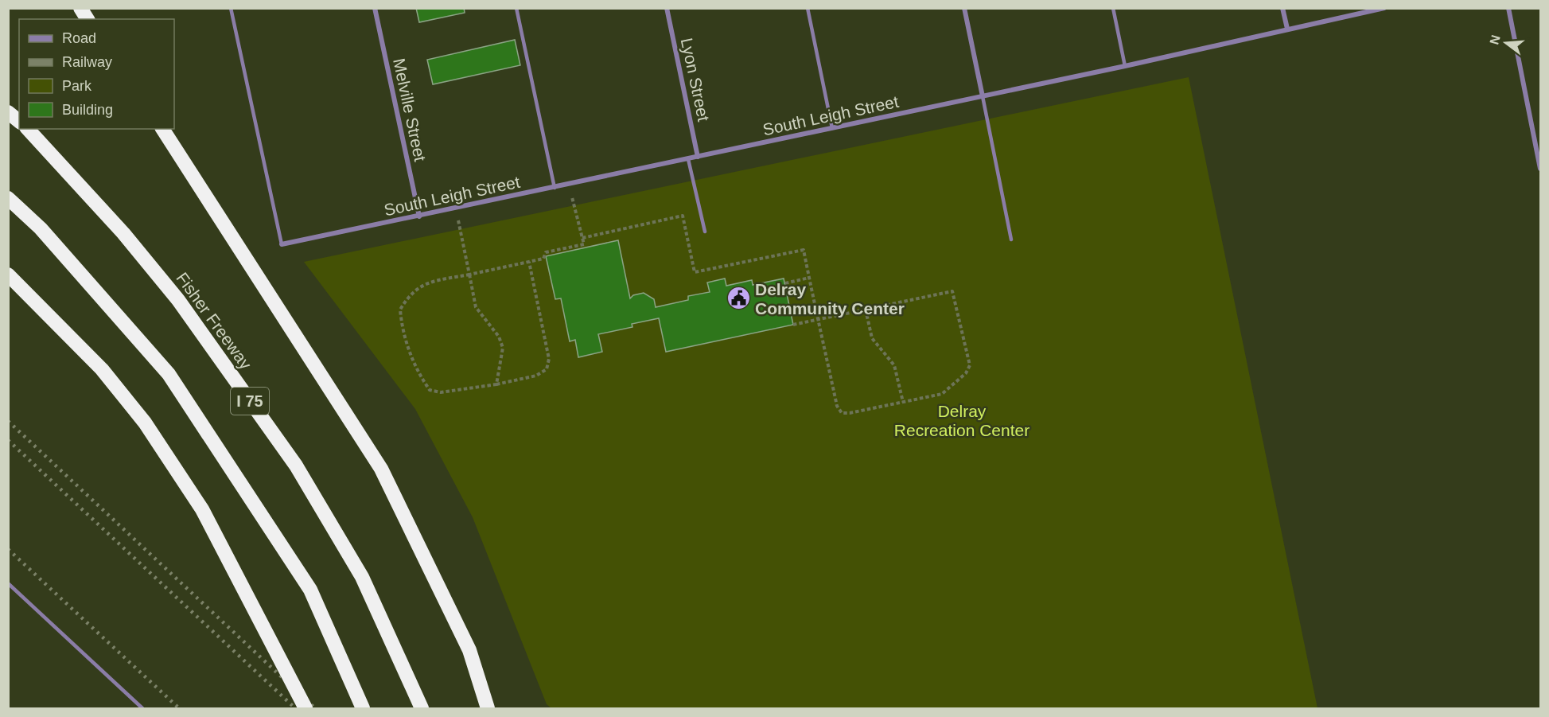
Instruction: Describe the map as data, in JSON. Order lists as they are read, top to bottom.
{
  "streets": {
    "highway": ["Fisher Freeway", "I 75"],
    "street": ["Lyon Street", "Melville Street", "South Leigh Street"]
  },
  "crossings": [
    ["Lyon Street", "South Leigh Street"],
    ["Melville Street", "South Leigh Street"]
  ],
  "parks": ["Delray Recreation Center"],
  "places": {
    "public building": ["Delray Community Center"]
  },
  "legend": [
    "Road",
    "Railway",
    "Park",
    "Building"
  ],
  "north": "left"
}
